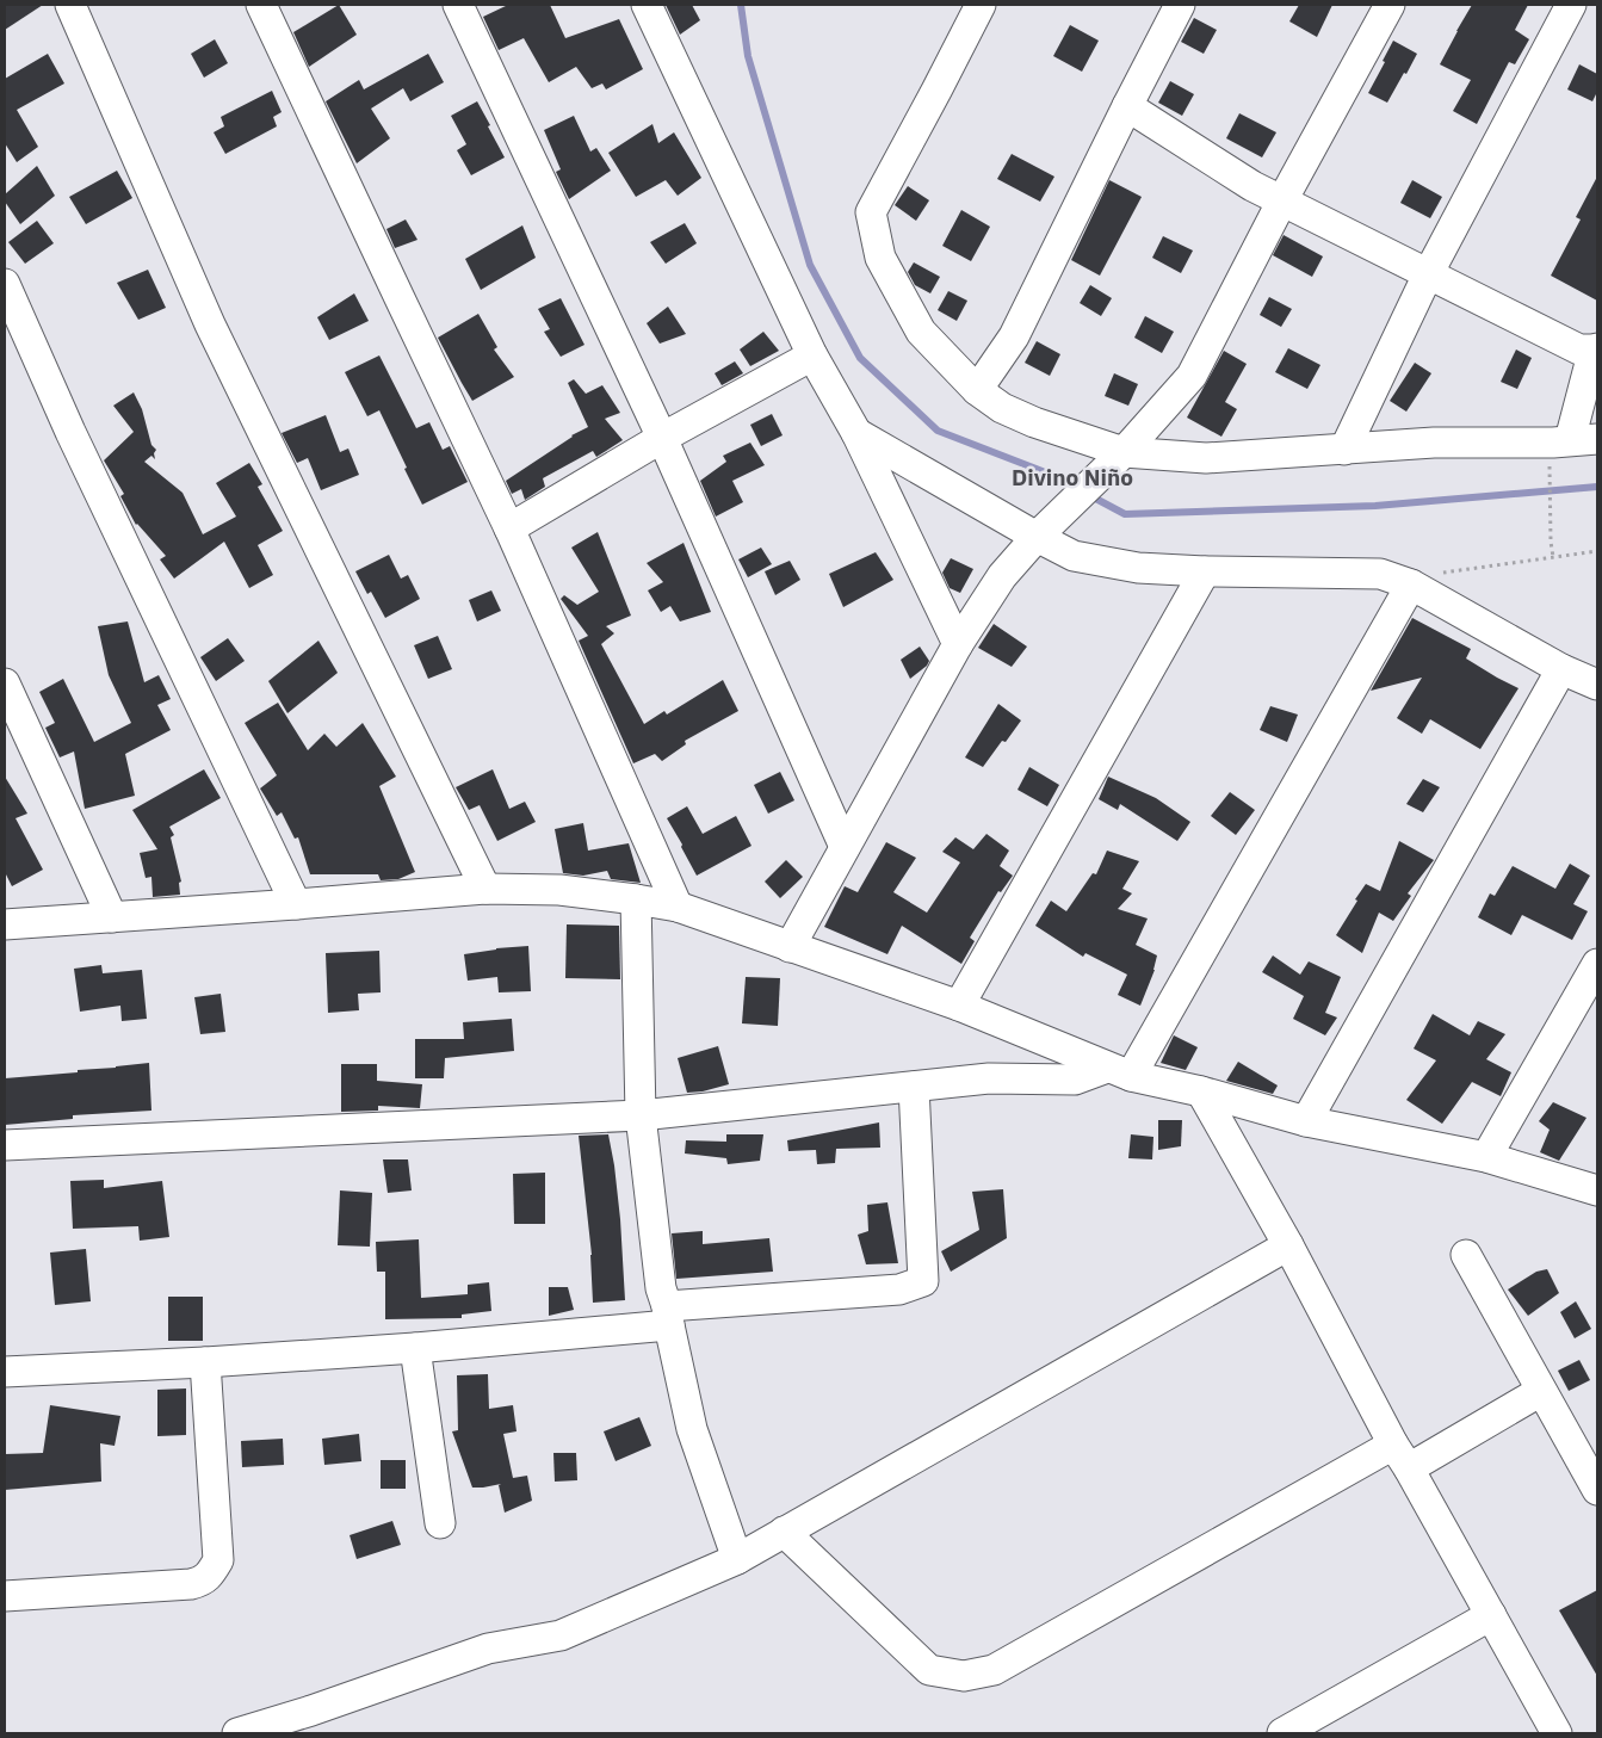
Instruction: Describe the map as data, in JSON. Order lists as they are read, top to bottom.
{
  "districts": ["Divino Niño"]
}
